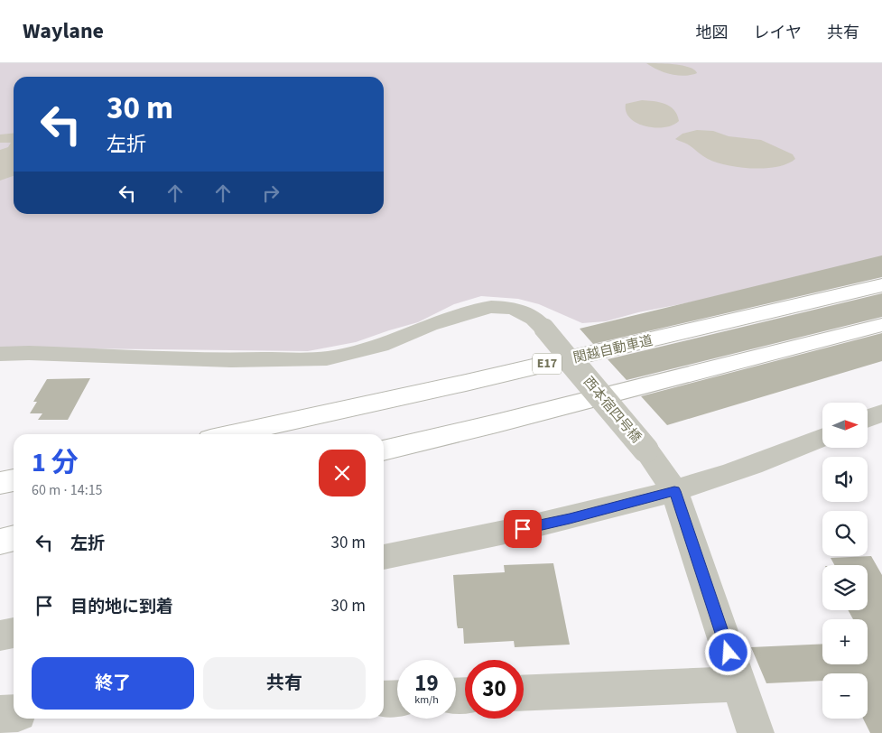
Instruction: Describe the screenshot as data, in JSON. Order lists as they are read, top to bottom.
{
  "streets": {
    "highway": ["関越自動車道", "E17"],
    "street": ["西本宿四号橋"]
  },
  "north": "right",
  "page": {
    "header": "Waylane",
    "nav": ["地図", "レイヤ", "共有"],
    "turn": ["30 m", "左折"],
    "map_buttons": ["+", "−"],
    "heading": ["1 分", "60 m · 14:15"],
    "list": [
      {
        "name": "左折",
        "value": "30 m"
      },
      {
        "name": "目的地に到着",
        "value": "30 m"
      }
    ],
    "buttons": ["終了", "共有"],
    "speed": "19 km/h",
    "limit": "30"
  }
}
